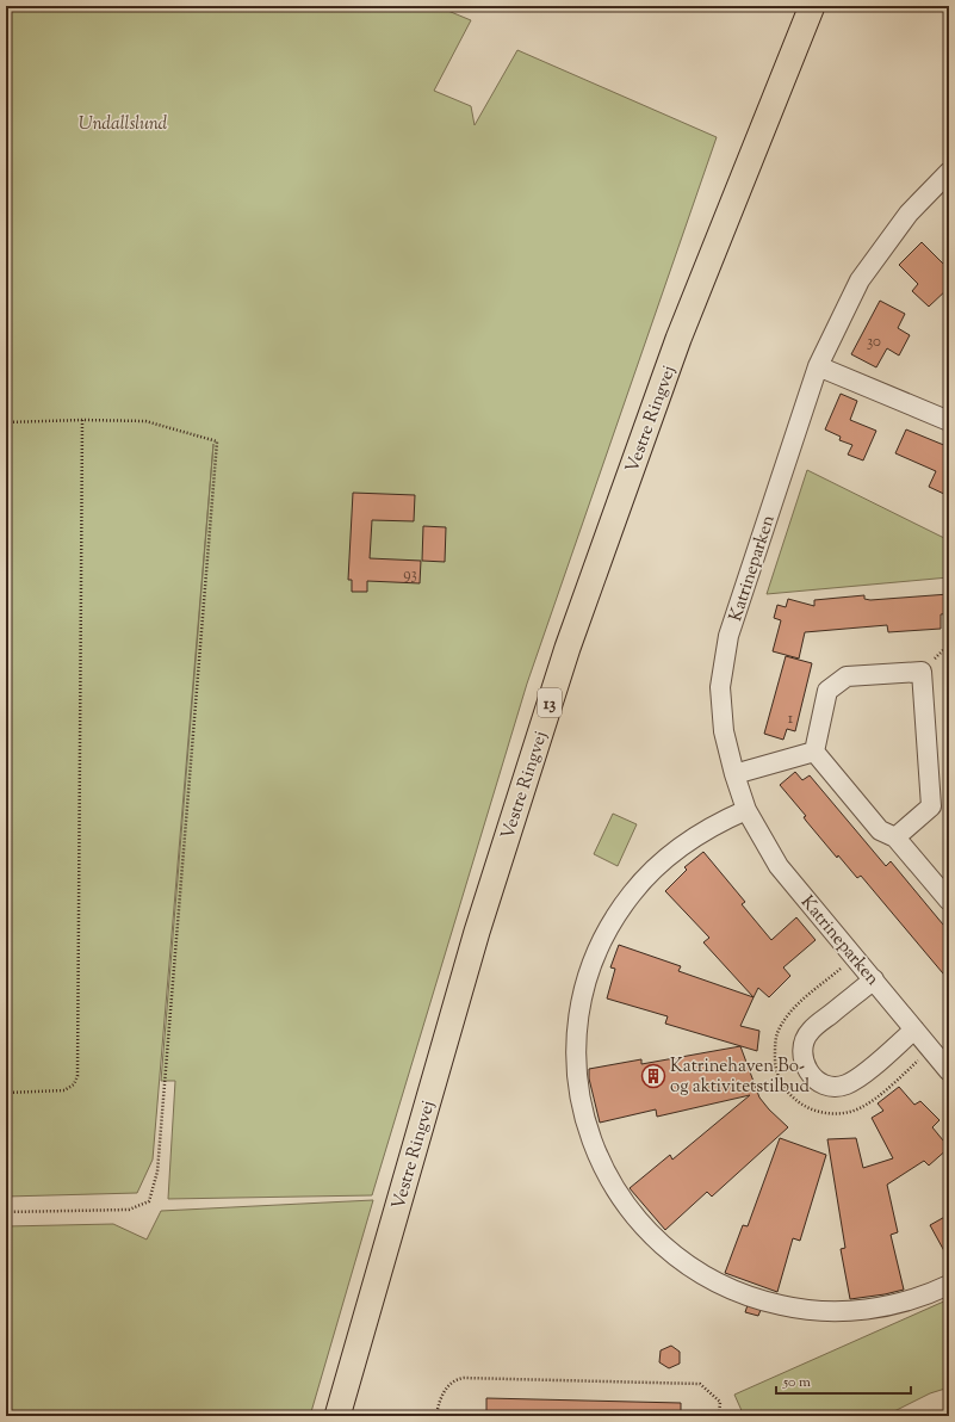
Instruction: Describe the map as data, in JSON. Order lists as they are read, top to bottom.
{
  "streets": {
    "main road": ["Vestre Ringvej", "13"],
    "street": ["Katrineparken"]
  },
  "parks": ["Undallslund"],
  "places": {
    "building": ["Katrinehaven Bo- og aktivitetstilbud"]
  },
  "house_numbers": ["30", "93", "1"],
  "scale_bar": "50 m"
}
